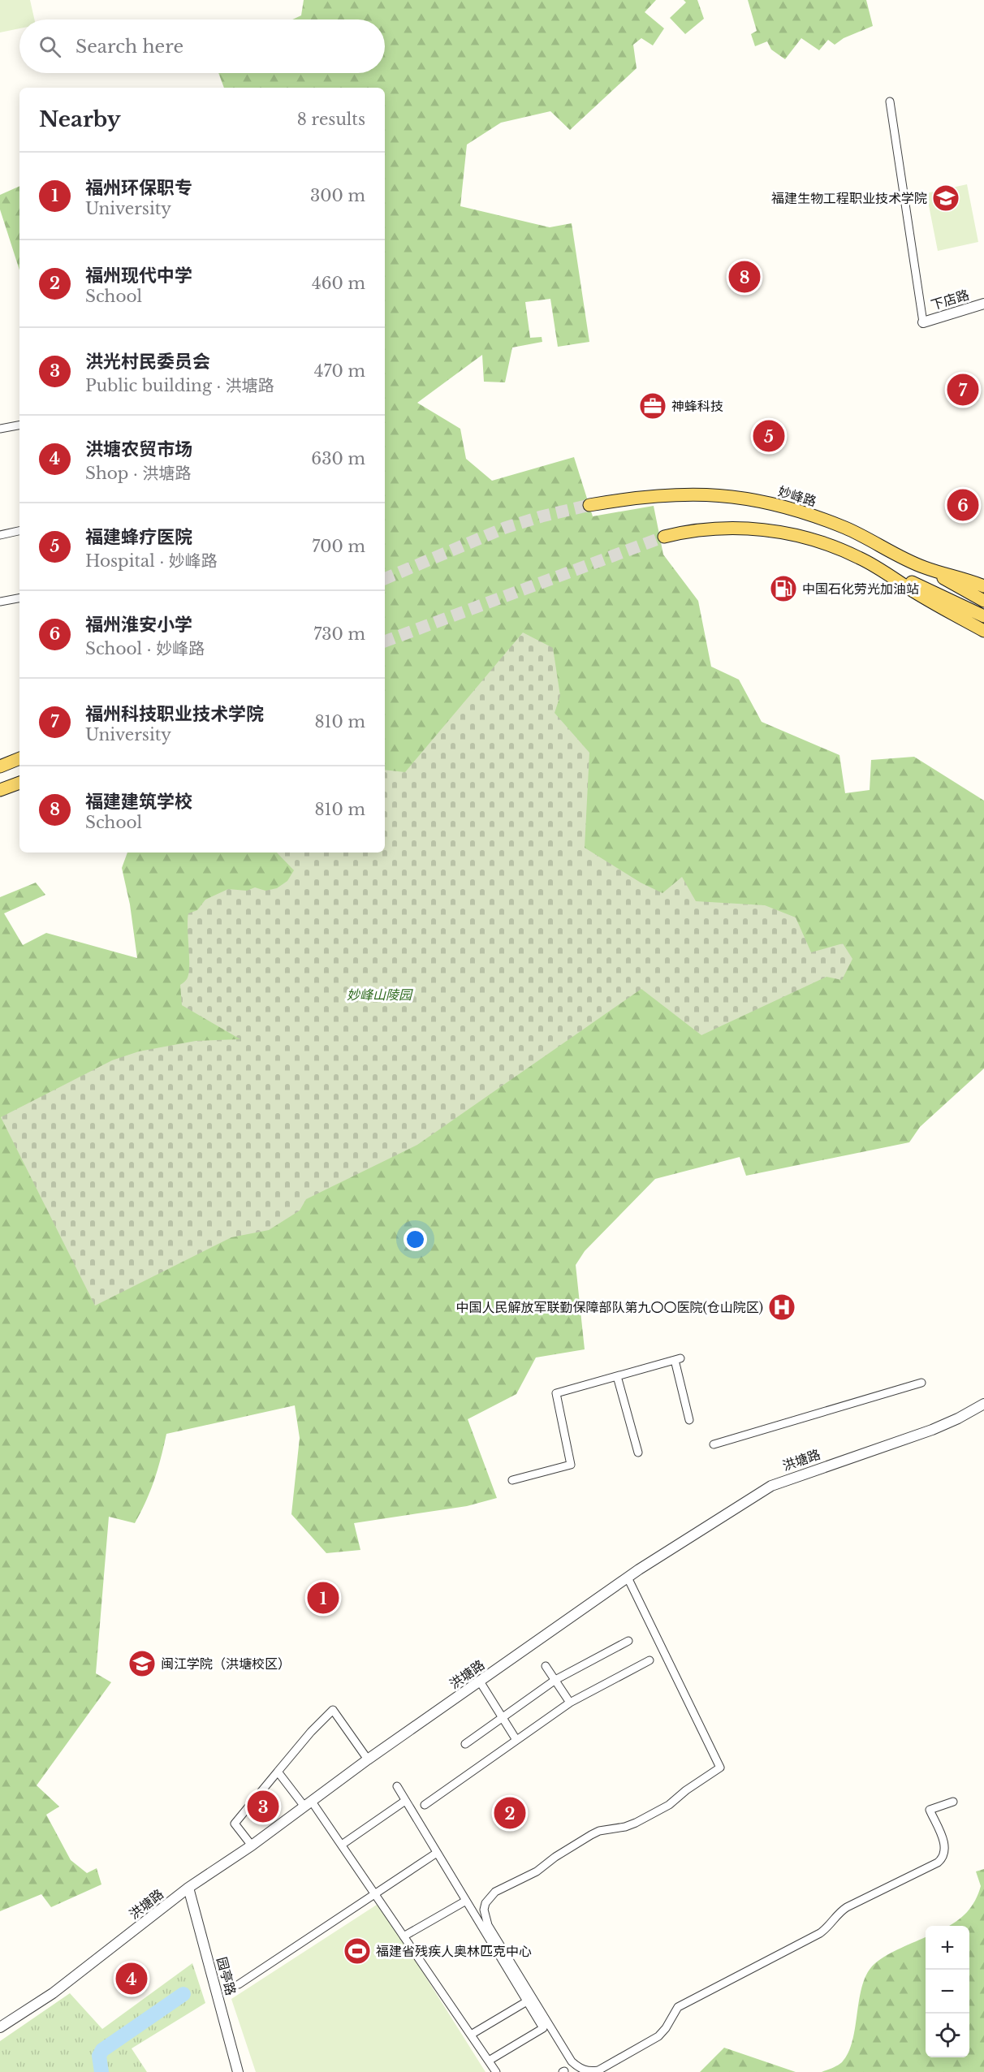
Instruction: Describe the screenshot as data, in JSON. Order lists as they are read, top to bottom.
{
  "streets": {
    "main road": ["妙峰路"],
    "street": ["下店路", "洪塘路", "园亭路"]
  },
  "crossings": [
    ["洪塘路", "园亭路"]
  ],
  "parks": ["妙峰山陵园"],
  "places": {
    "school or university": ["福建生物工程职业技术学院", "闽江学院（洪塘校区）"],
    "office": ["神蜂科技"],
    "fuel station": ["中国石化劳光加油站"],
    "hospital": ["中国人民解放军联勤保障部队第九〇〇医院(仓山院区)"],
    "sports": ["福建省残疾人奥林匹克中心"]
  },
  "page": {
    "search": "Search here",
    "heading": ["Nearby", "8 results"],
    "list": [
      {
        "mark": "1",
        "name": "福州环保职专",
        "note": "University",
        "value": "300 m"
      },
      {
        "mark": "2",
        "name": "福州现代中学",
        "note": "School",
        "value": "460 m"
      },
      {
        "mark": "3",
        "name": "洪光村民委员会",
        "note": "Public building · 洪塘路",
        "value": "470 m"
      },
      {
        "mark": "4",
        "name": "洪塘农贸市场",
        "note": "Shop · 洪塘路",
        "value": "630 m"
      },
      {
        "mark": "5",
        "name": "福建蜂疗医院",
        "note": "Hospital · 妙峰路",
        "value": "700 m"
      },
      {
        "mark": "6",
        "name": "福州淮安小学",
        "note": "School · 妙峰路",
        "value": "730 m"
      },
      {
        "mark": "7",
        "name": "福州科技职业技术学院",
        "note": "University",
        "value": "810 m"
      },
      {
        "mark": "8",
        "name": "福建建筑学校",
        "note": "School",
        "value": "810 m"
      }
    ],
    "pins": [
      "8",
      "7",
      "5",
      "6",
      "1",
      "3",
      "2",
      "4"
    ],
    "map_buttons": ["+", "−"]
  }
}
